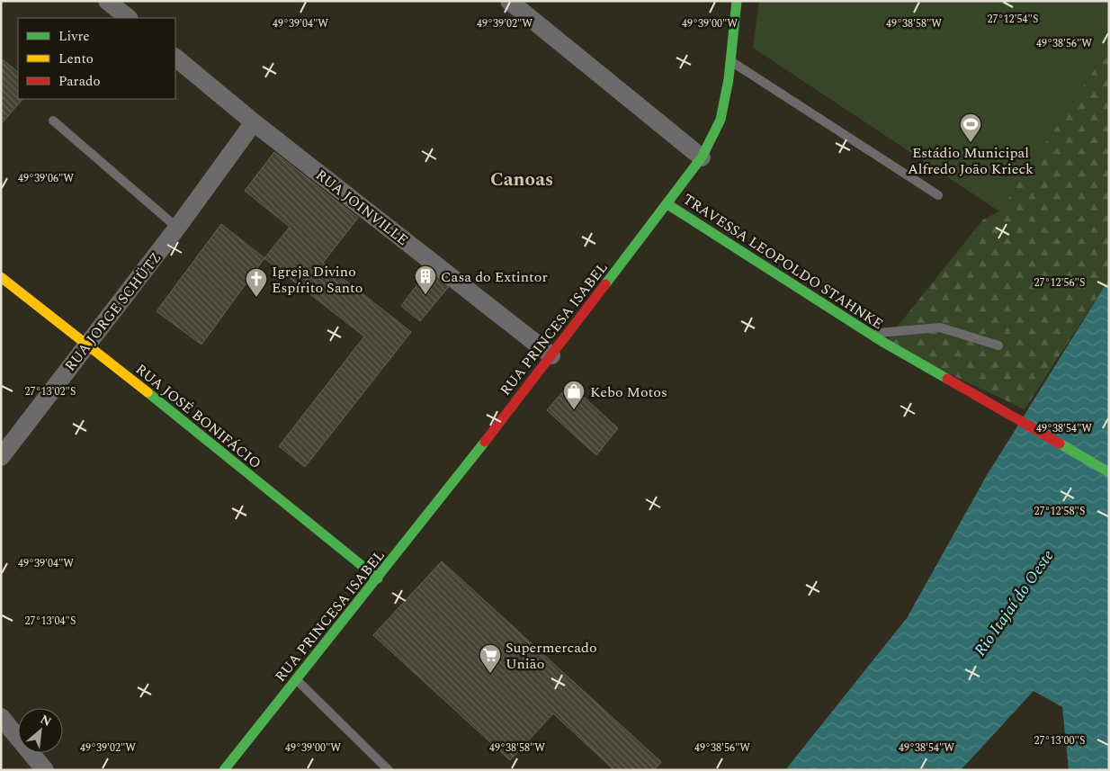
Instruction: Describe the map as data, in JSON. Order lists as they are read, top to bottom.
{
  "streets": {
    "street": [
      "RUA JOINVILLE",
      "TRAVESSA LEOPOLDO STAHNKE",
      "RUA JORGE SCHÜTZ",
      "RUA PRINCESA ISABEL",
      "RUA JOSÉ BONIFÁCIO"
    ]
  },
  "crossings": [
    ["RUA JOINVILLE", "RUA JORGE SCHÜTZ"],
    ["RUA JOINVILLE", "RUA PRINCESA ISABEL"],
    ["TRAVESSA LEOPOLDO STAHNKE", "RUA PRINCESA ISABEL"],
    ["RUA JORGE SCHÜTZ", "RUA JOSÉ BONIFÁCIO"],
    ["RUA PRINCESA ISABEL", "RUA JOSÉ BONIFÁCIO"]
  ],
  "districts": ["Canoas"],
  "water": ["Rio Itajaí do Oeste"],
  "places": {
    "sports": ["Estádio Municipal Alfredo João Krieck"],
    "building": ["Casa do Extintor"],
    "church": ["Igreja Divino Espírito Santo"],
    "shop": ["Kebo Motos"],
    "supermarket": ["Supermercado União"]
  },
  "legend": ["Livre", "Lento", "Parado"],
  "north": "top right",
  "coordinates": [
    "27°12'54\"S",
    "49°39'04\"W",
    "49°39'02\"W",
    "49°39'00\"W",
    "49°38'58\"W",
    "49°38'56\"W",
    "49°39'06\"W",
    "27°12'56\"S",
    "27°13'02\"S",
    "49°38'54\"W",
    "27°12'58\"S",
    "27°13'04\"S",
    "27°13'00\"S"
  ]
}
